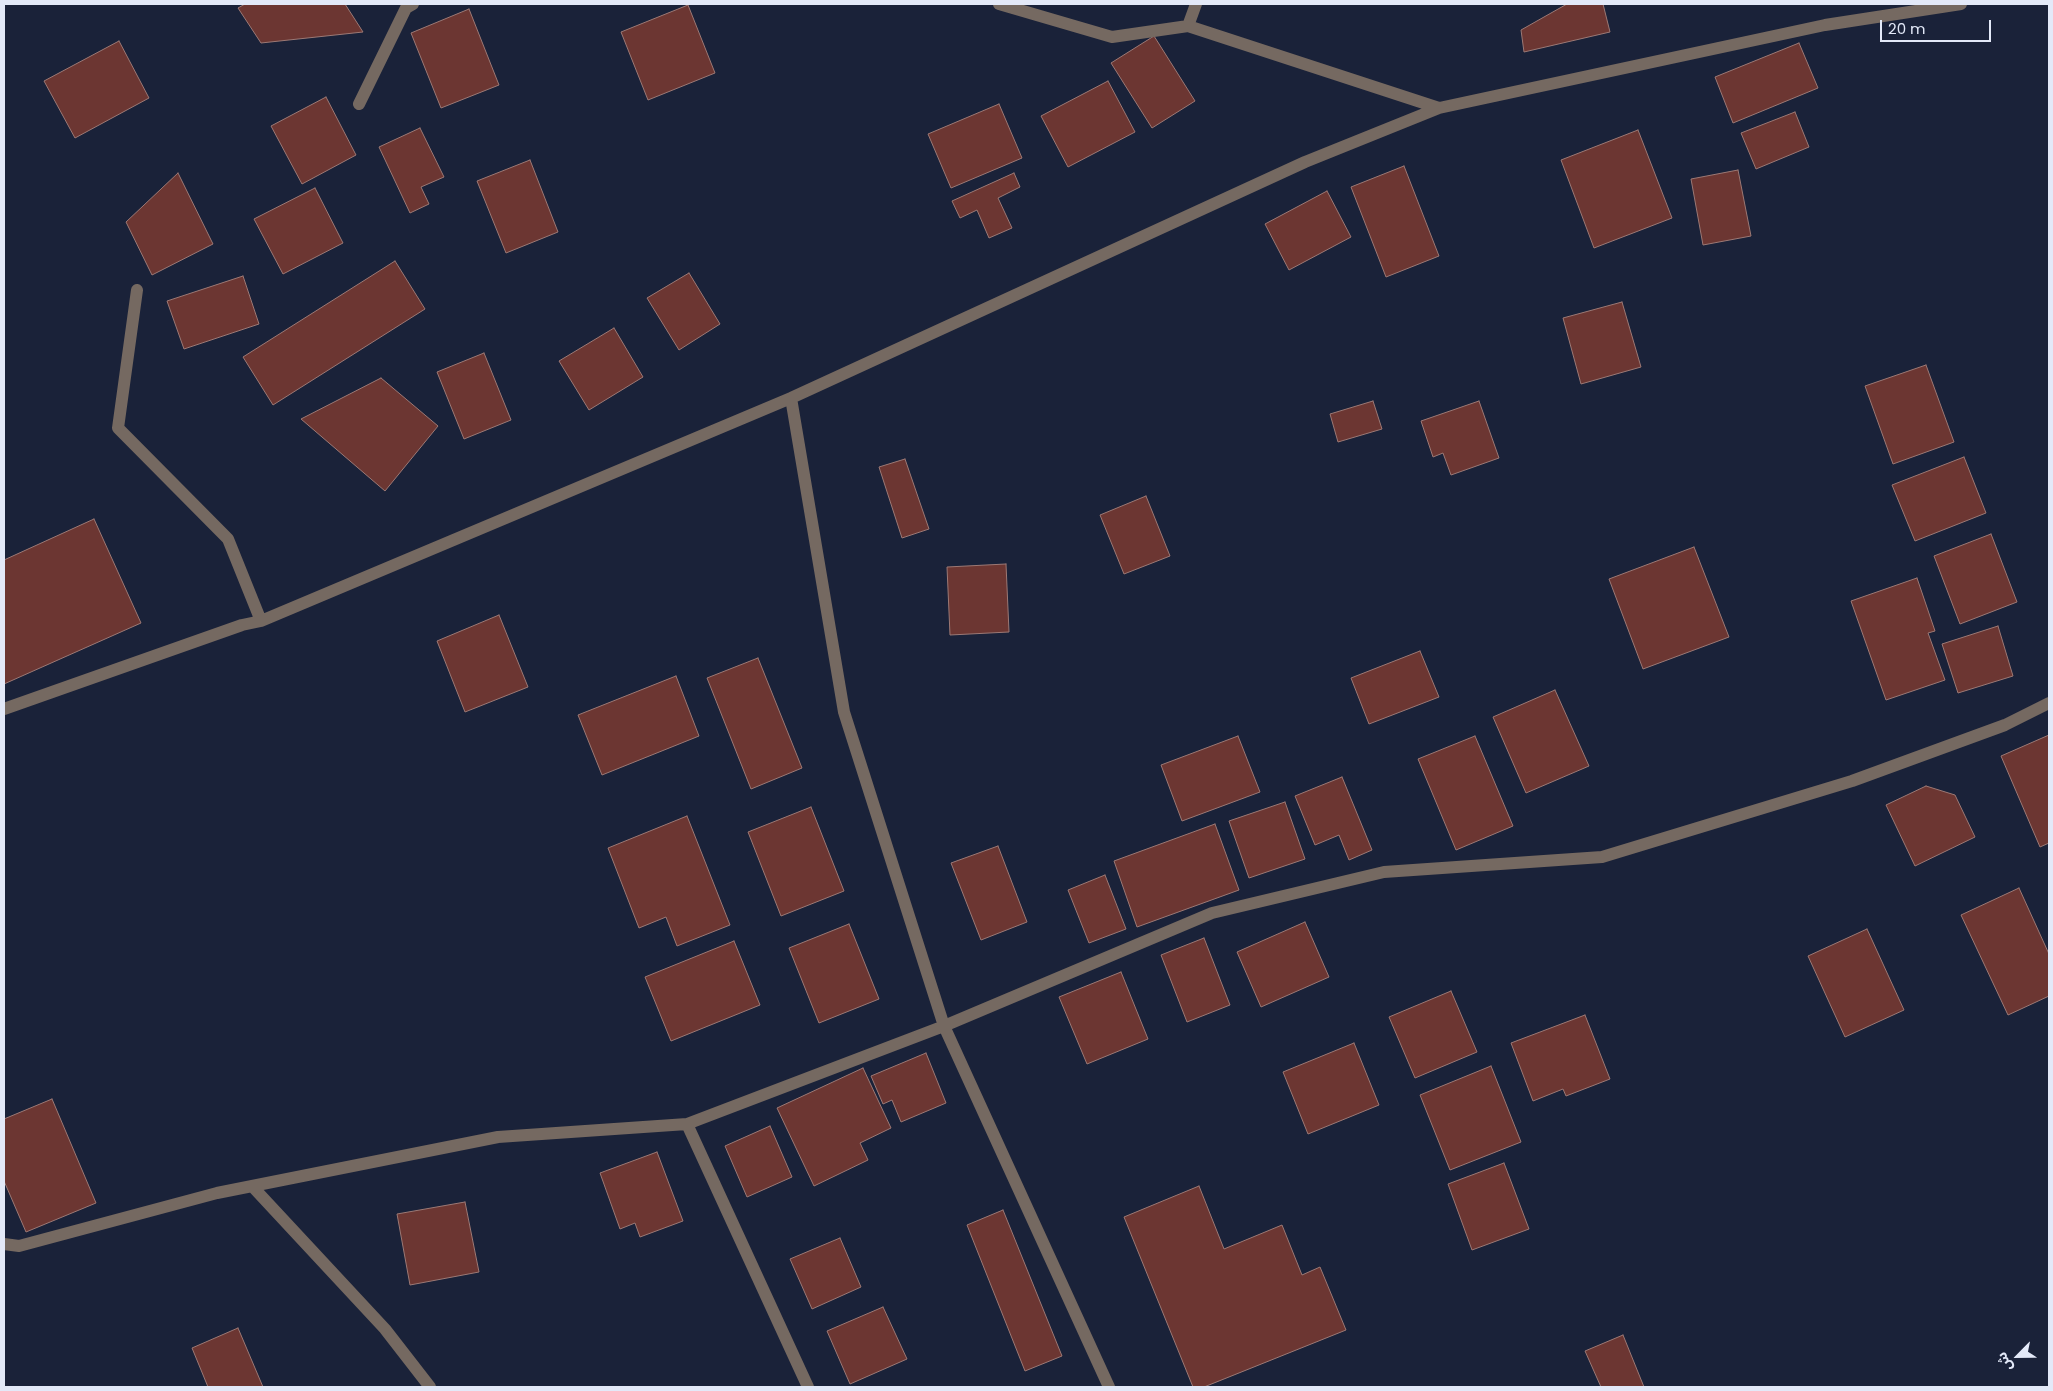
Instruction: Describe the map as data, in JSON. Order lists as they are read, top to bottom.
{
  "scale_bar": "20 m",
  "north": "bottom left"
}
